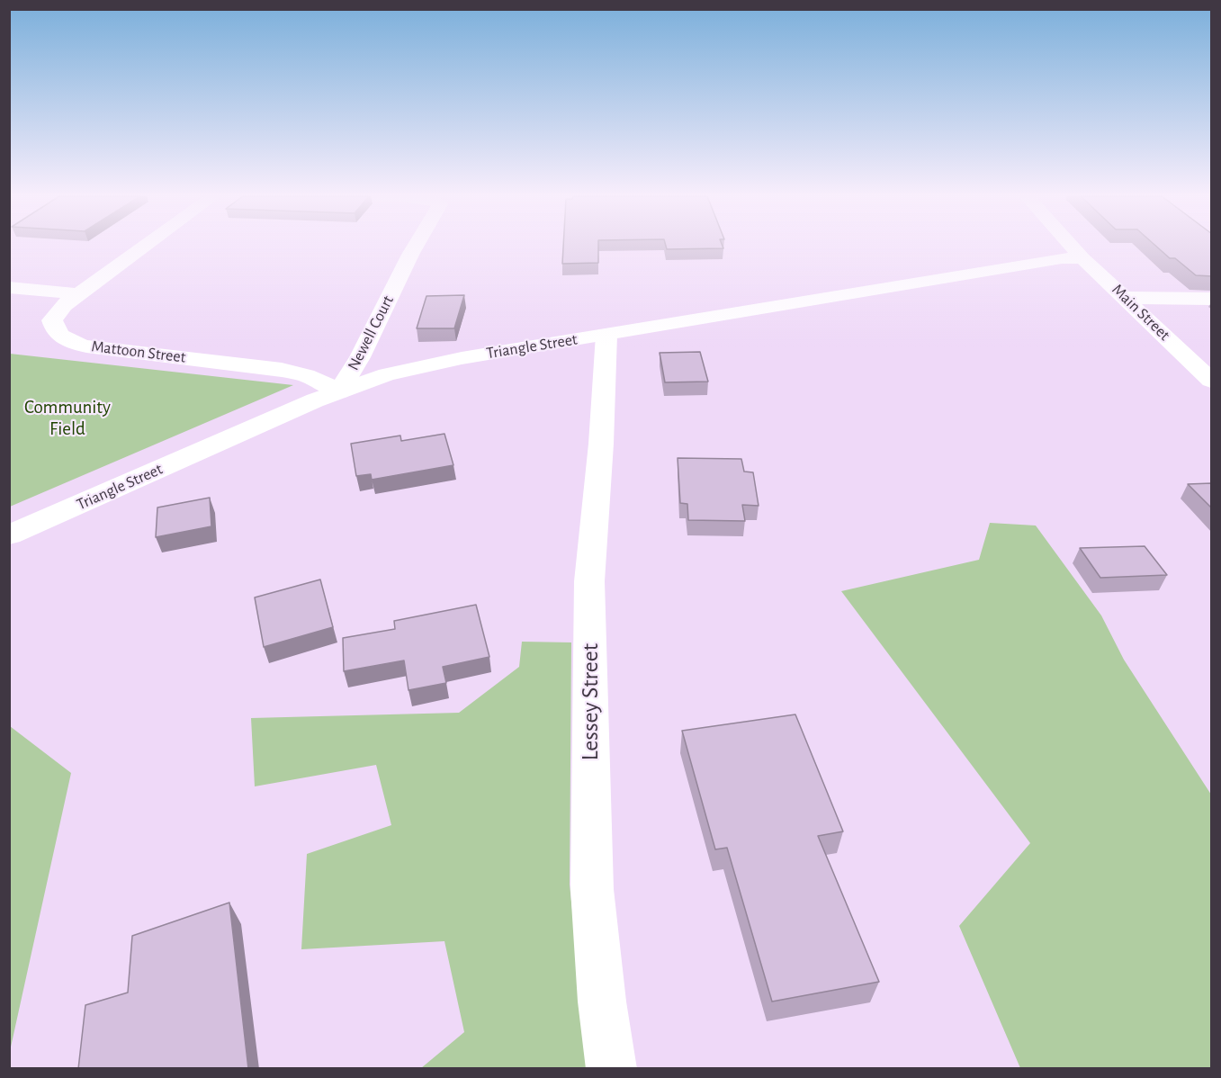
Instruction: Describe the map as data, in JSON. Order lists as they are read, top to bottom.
{
  "streets": {
    "street": [
      "Main Street",
      "Newell Court",
      "Triangle Street",
      "Mattoon Street",
      "Lessey Street"
    ]
  },
  "crossings": [
    ["Main Street", "Triangle Street"],
    ["Newell Court", "Triangle Street"],
    ["Newell Court", "Mattoon Street"],
    ["Triangle Street", "Mattoon Street"],
    ["Triangle Street", "Lessey Street"]
  ],
  "parks": ["Community Field"]
}
